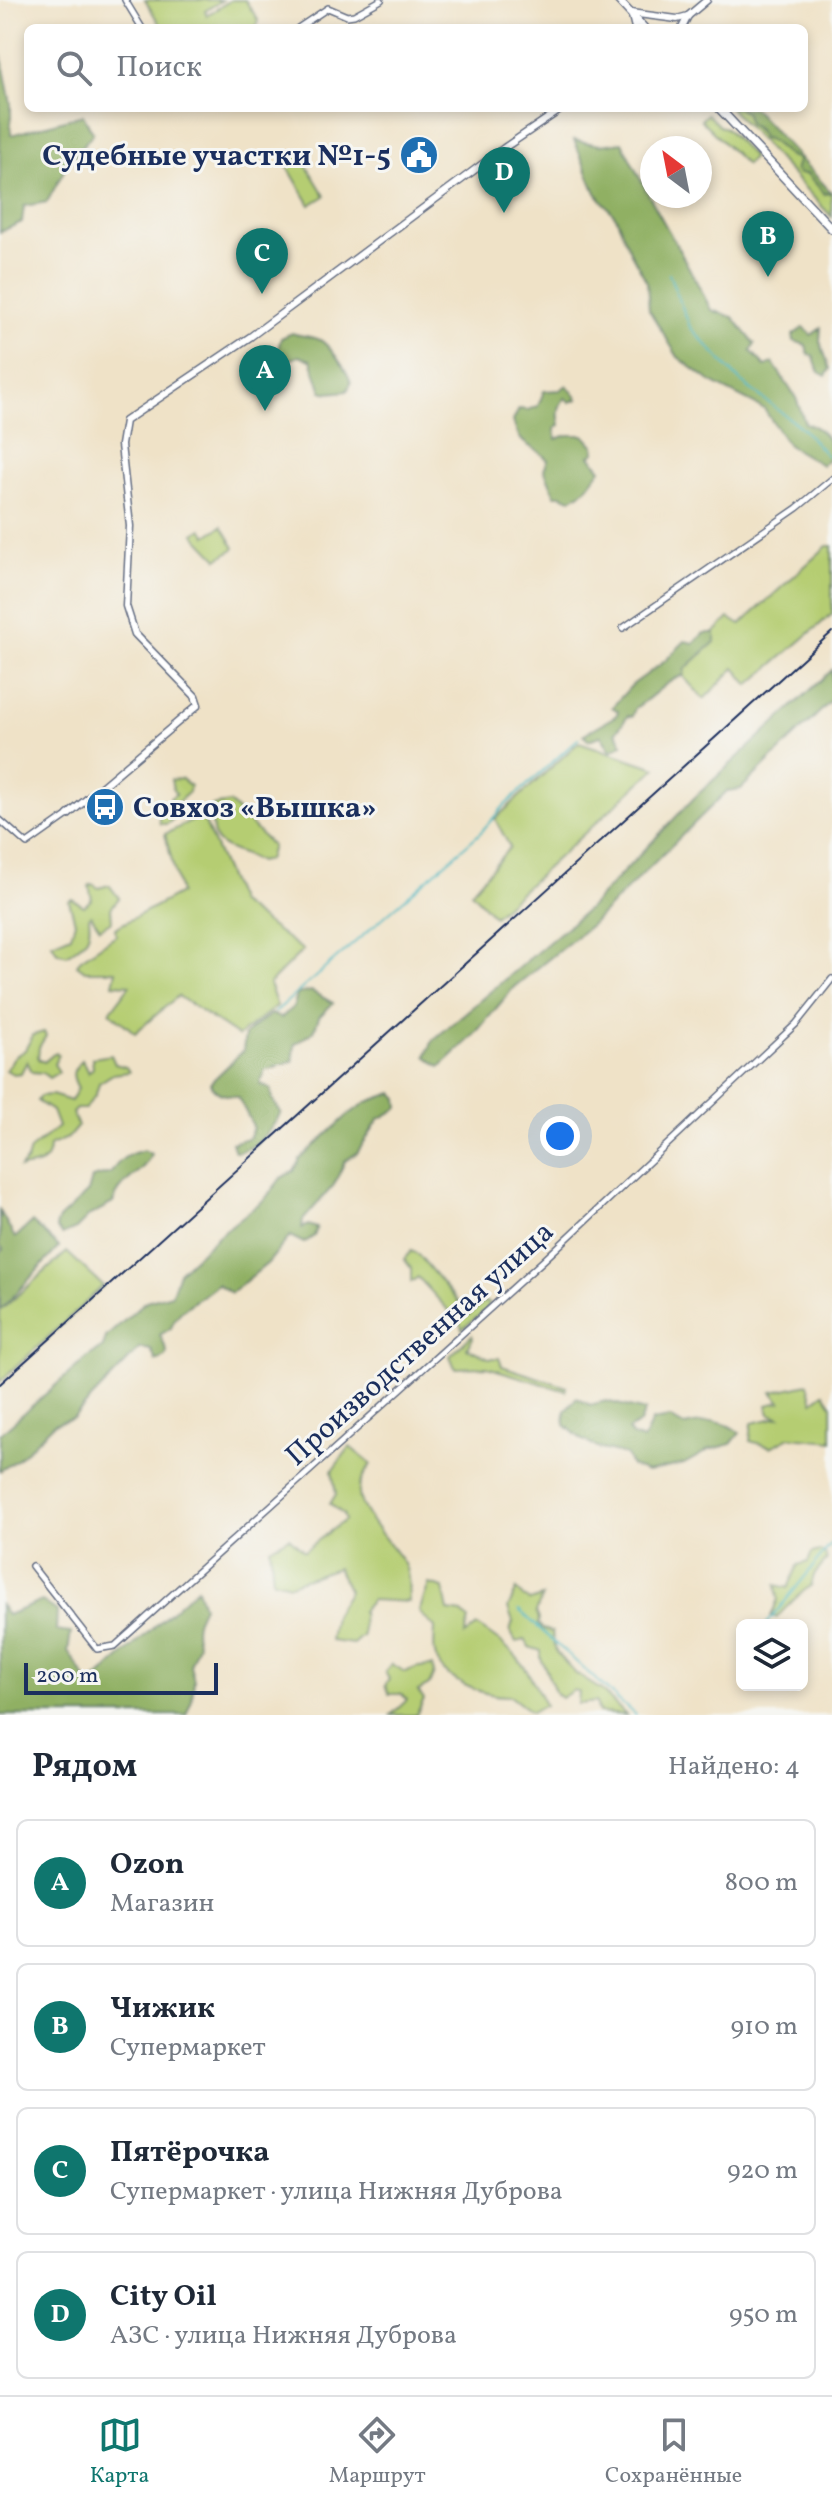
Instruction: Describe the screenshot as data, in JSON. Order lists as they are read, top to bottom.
{
  "streets": {
    "street": ["Производственная улица"]
  },
  "places": {
    "public building": ["Судебные участки №1-5"],
    "bus stop": ["Совхоз «Вышка»"]
  },
  "scale_bar": "200 m",
  "north": "top left",
  "page": {
    "search": "Поиск",
    "pins": [
      "D",
      "B",
      "C",
      "A"
    ],
    "scale": "200 m",
    "heading": ["Рядом", "Найдено: 4"],
    "list": [
      {
        "mark": "A",
        "name": "Ozon",
        "note": "Магазин",
        "value": "800 m"
      },
      {
        "mark": "B",
        "name": "Чижик",
        "note": "Супермаркет",
        "value": "910 m"
      },
      {
        "mark": "C",
        "name": "Пятёрочка",
        "note": "Супермаркет · улица Нижняя Дуброва",
        "value": "920 m"
      },
      {
        "mark": "D",
        "name": "City Oil",
        "note": "АЗС · улица Нижняя Дуброва",
        "value": "950 m"
      }
    ],
    "nav": ["Карта", "Маршрут", "Сохранённые"]
  }
}
